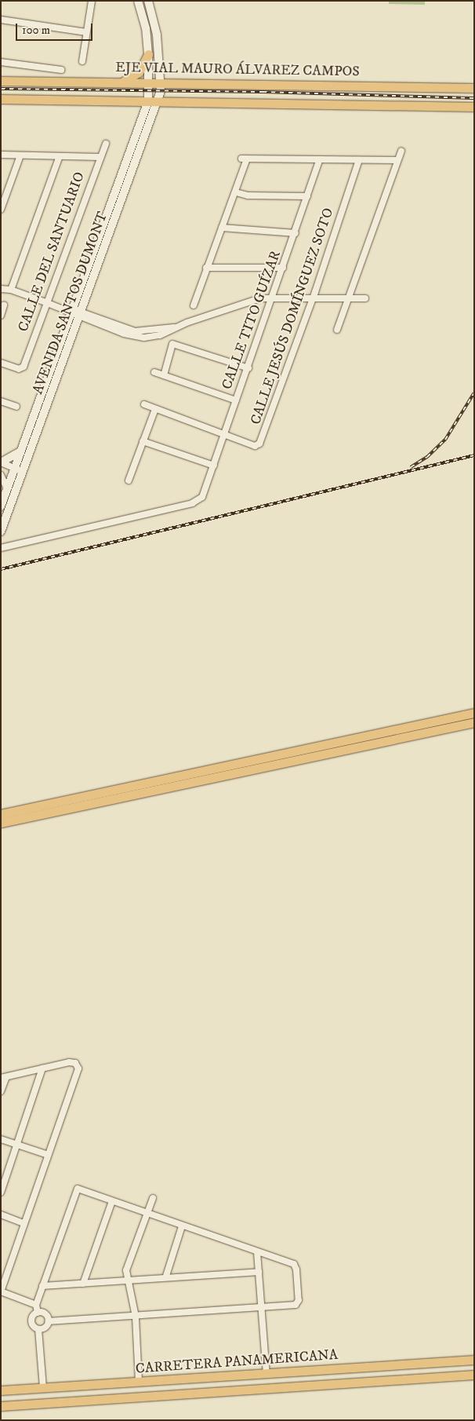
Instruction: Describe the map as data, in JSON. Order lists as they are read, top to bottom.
{
  "streets": {
    "main road": ["EJE VIAL MAURO ÁLVAREZ CAMPOS", "AVENIDA SANTOS DUMONT", "CARRETERA PANAMERICANA"],
    "street": ["CALLE DEL SANTUARIO", "CALLE JESÚS DOMÍNGUEZ SOTO", "CALLE TITO GUÍZAR"]
  },
  "crossings": [
    ["EJE VIAL MAURO ÁLVAREZ CAMPOS", "AVENIDA SANTOS DUMONT"],
    ["CALLE JESÚS DOMÍNGUEZ SOTO", "CALLE TITO GUÍZAR"]
  ],
  "scale_bar": "100 m"
}
